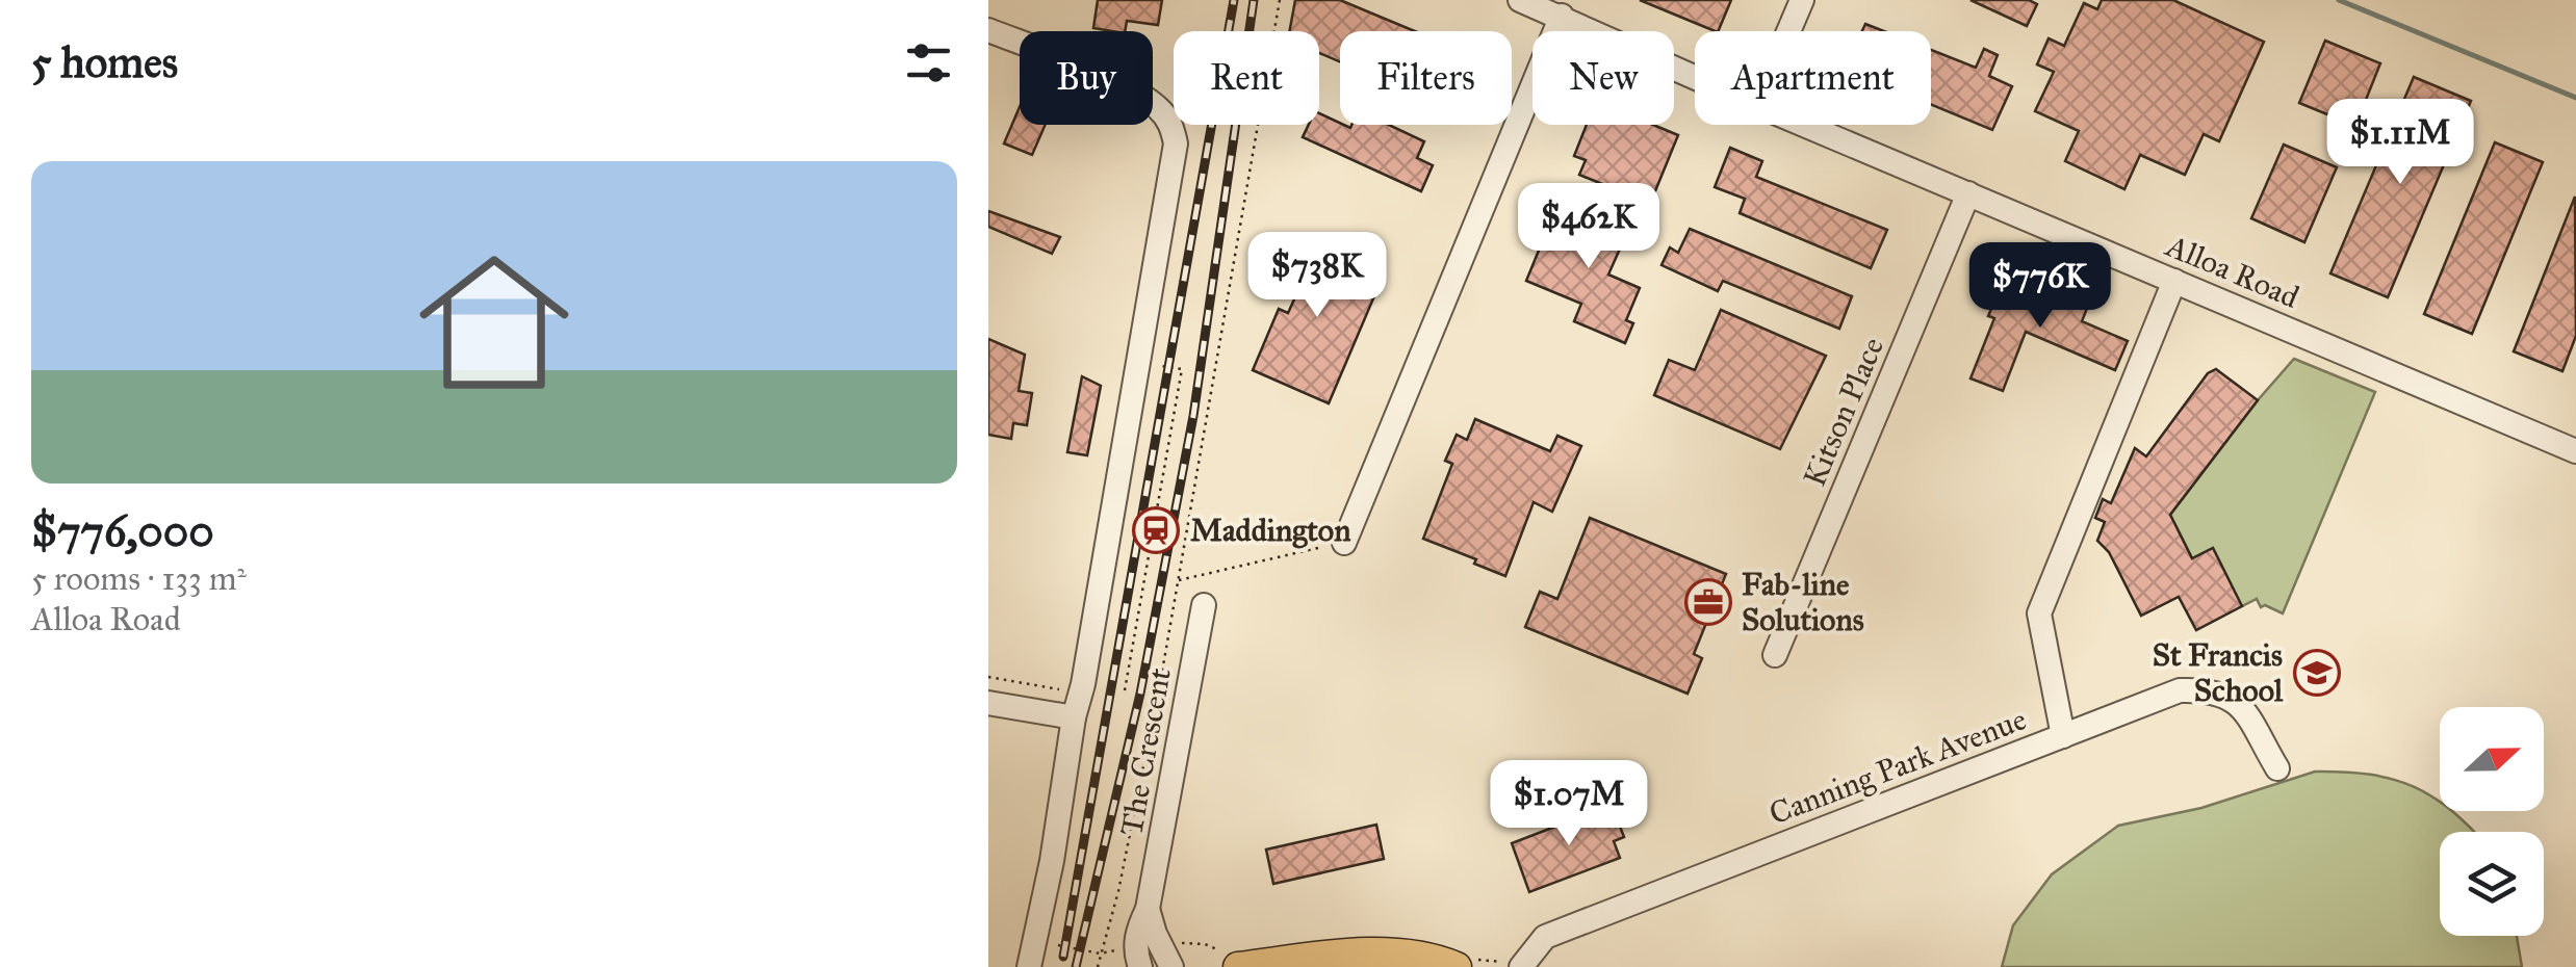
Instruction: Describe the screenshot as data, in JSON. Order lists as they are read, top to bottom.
{
  "streets": {
    "street": [
      "Alloa Road",
      "Kitson Place",
      "The Crescent",
      "Canning Park Avenue"
    ]
  },
  "crossings": [
    ["Alloa Road", "Kitson Place"]
  ],
  "places": {
    "station": ["Maddington"],
    "office": ["Fab-line Solutions"],
    "school or university": ["St Francis School"]
  },
  "north": "right",
  "page": {
    "heading": "5 homes",
    "chip": [
      "Buy",
      "Rent",
      "Filters",
      "New",
      "Apartment"
    ],
    "price": [
      "$1.11M",
      "$462K",
      "$738K",
      "$776K",
      "$1.07M"
    ],
    "list": [
      {
        "name": "$776,000",
        "note": "5 rooms · 133 m² · Alloa Road"
      }
    ]
  }
}
